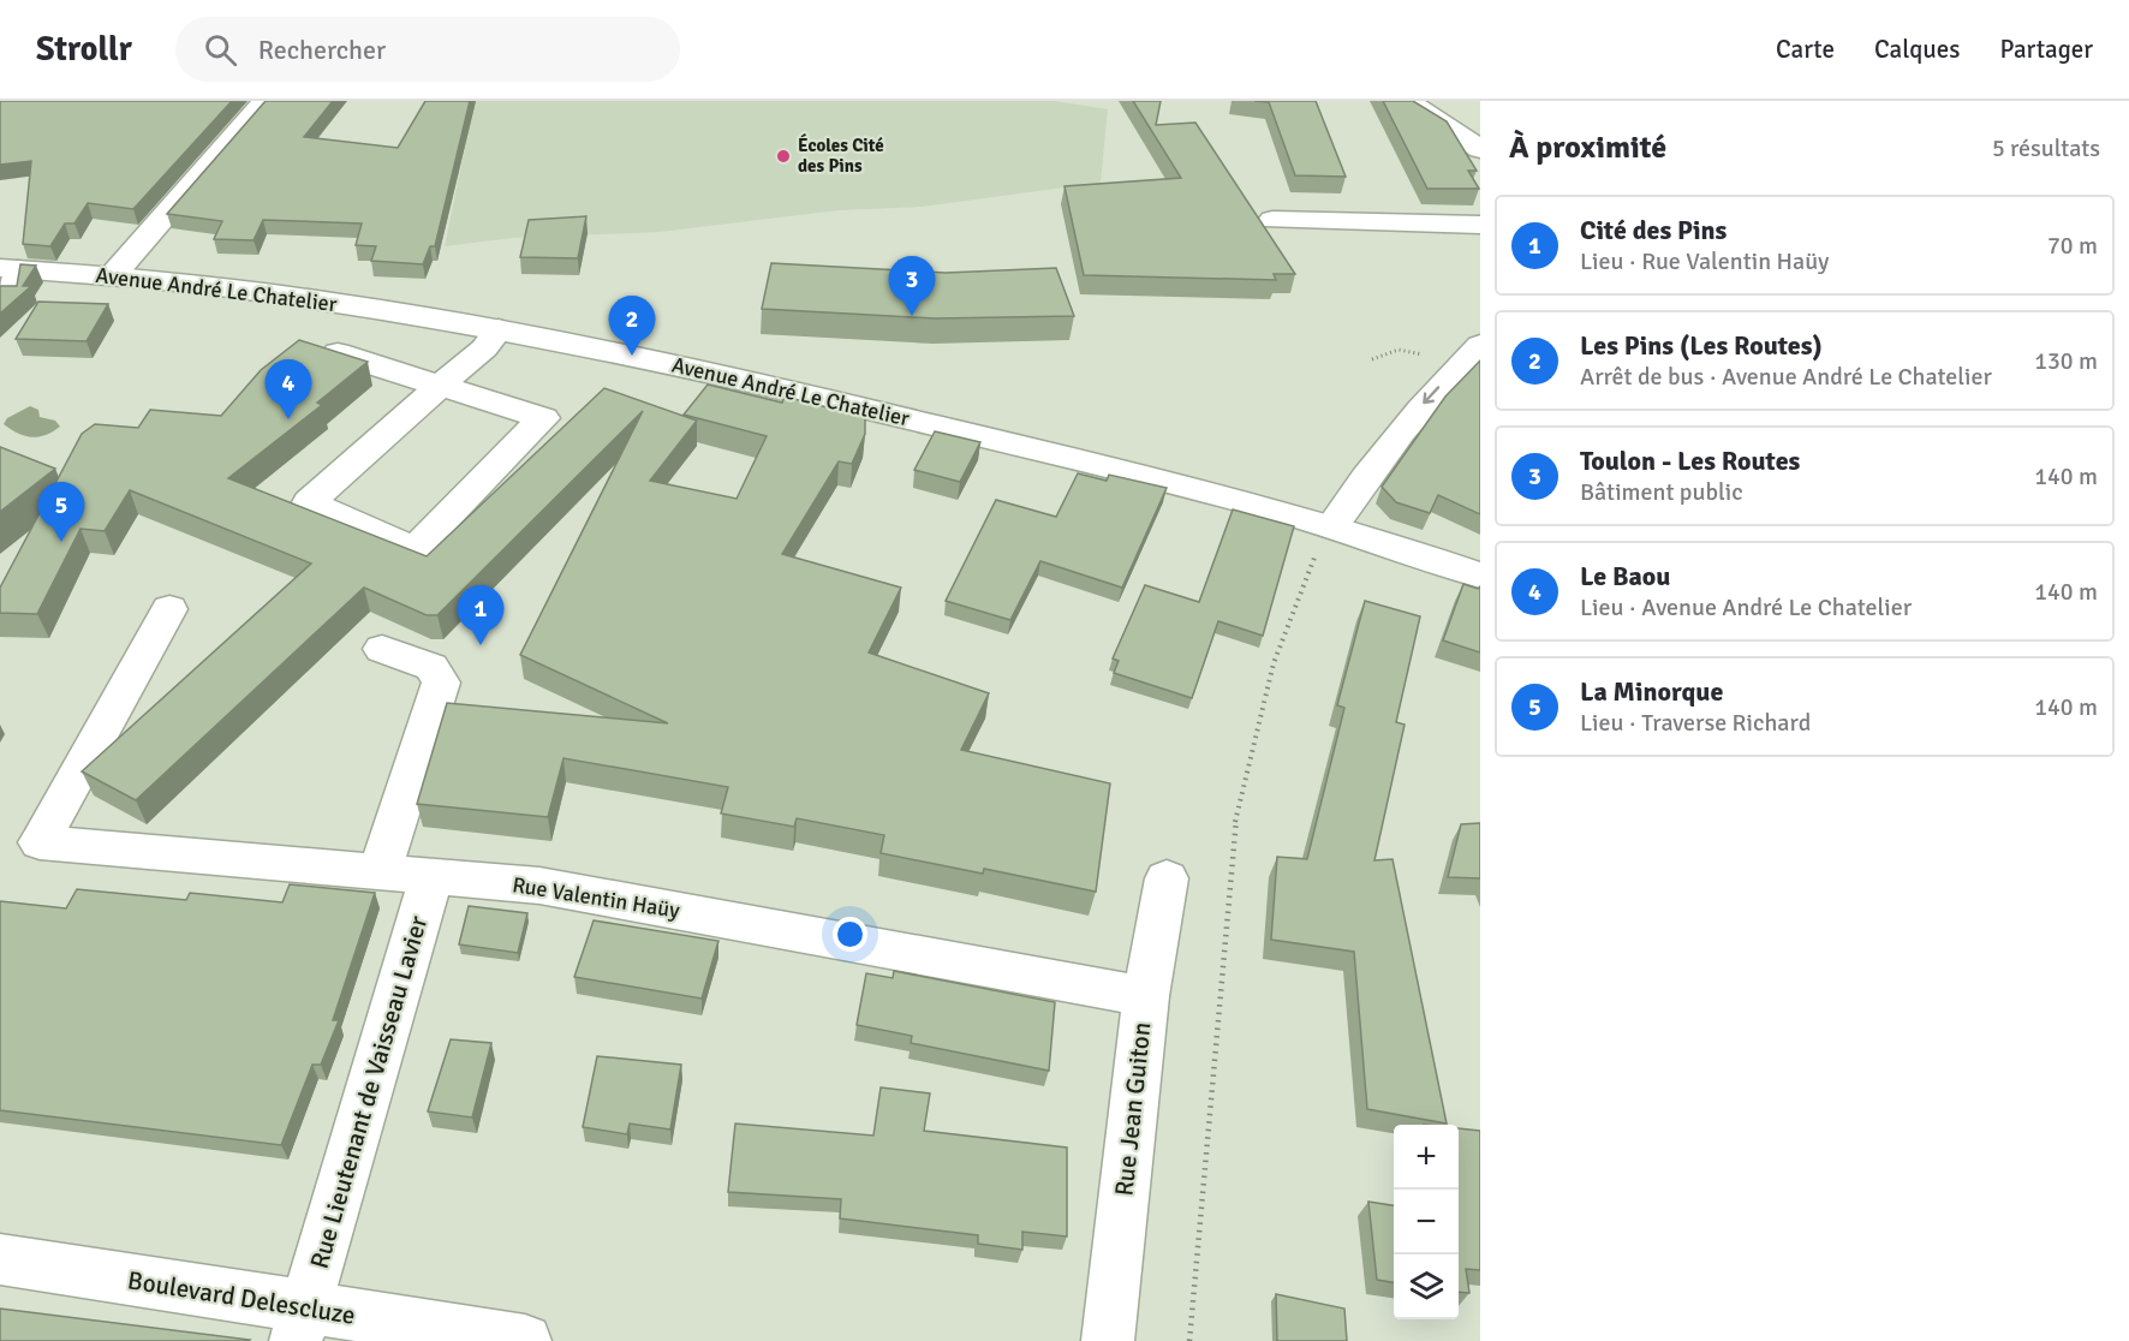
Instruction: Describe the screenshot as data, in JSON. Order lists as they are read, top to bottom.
{
  "streets": {
    "street": [
      "Avenue André Le Chatelier",
      "Rue Valentin Haüy",
      "Rue Lieutenant de Vaisseau Lavier",
      "Rue Jean Guiton",
      "Boulevard Delescluze"
    ]
  },
  "crossings": [
    ["Rue Valentin Haüy", "Rue Lieutenant de Vaisseau Lavier"],
    ["Rue Valentin Haüy", "Rue Jean Guiton"],
    ["Rue Lieutenant de Vaisseau Lavier", "Boulevard Delescluze"]
  ],
  "places": ["Écoles Cité des Pins"],
  "page": {
    "header": "Strollr",
    "search": "Rechercher",
    "nav": ["Carte", "Calques", "Partager"],
    "heading": ["À proximité", "5 résultats"],
    "list": [
      {
        "mark": "1",
        "name": "Cité des Pins",
        "note": "Lieu · Rue Valentin Haüy",
        "value": "70 m"
      },
      {
        "mark": "2",
        "name": "Les Pins (Les Routes)",
        "note": "Arrêt de bus · Avenue André Le Chatelier",
        "value": "130 m"
      },
      {
        "mark": "3",
        "name": "Toulon - Les Routes",
        "note": "Bâtiment public",
        "value": "140 m"
      },
      {
        "mark": "4",
        "name": "Le Baou",
        "note": "Lieu · Avenue André Le Chatelier",
        "value": "140 m"
      },
      {
        "mark": "5",
        "name": "La Minorque",
        "note": "Lieu · Traverse Richard",
        "value": "140 m"
      }
    ],
    "pins": [
      "3",
      "2",
      "4",
      "5",
      "1"
    ],
    "map_buttons": ["+", "−"]
  }
}
